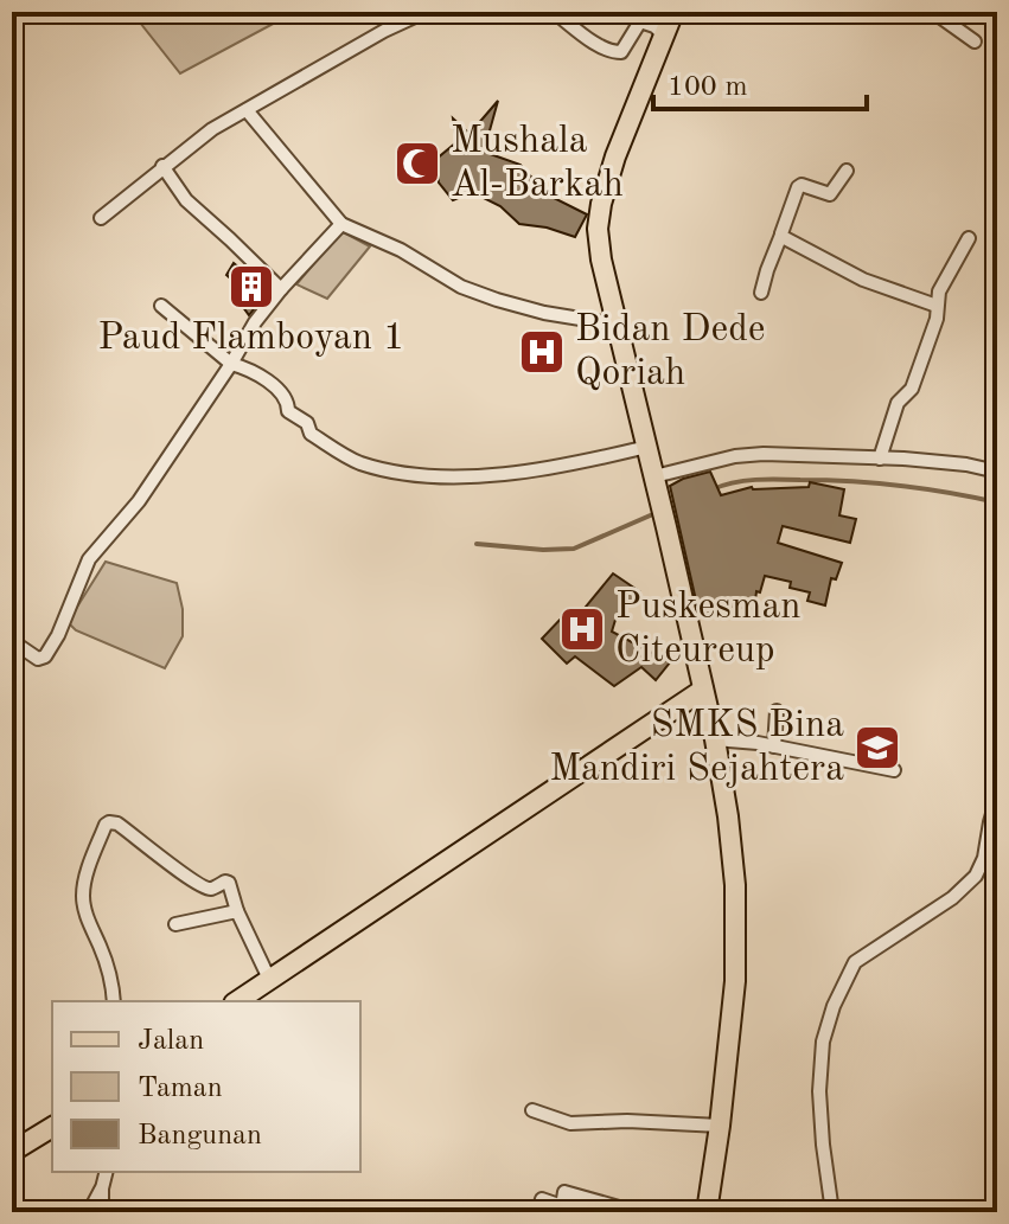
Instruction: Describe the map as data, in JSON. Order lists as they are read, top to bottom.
{
  "places": {
    "mosque": ["Mushala Al-Barkah"],
    "building": ["Paud Flamboyan 1"],
    "hospital": ["Bidan Dede Qoriah", "Puskesman Citeureup"],
    "school or university": ["SMKS Bina Mandiri Sejahtera"]
  },
  "legend": ["Jalan", "Taman", "Bangunan"],
  "scale_bar": "100 m"
}
